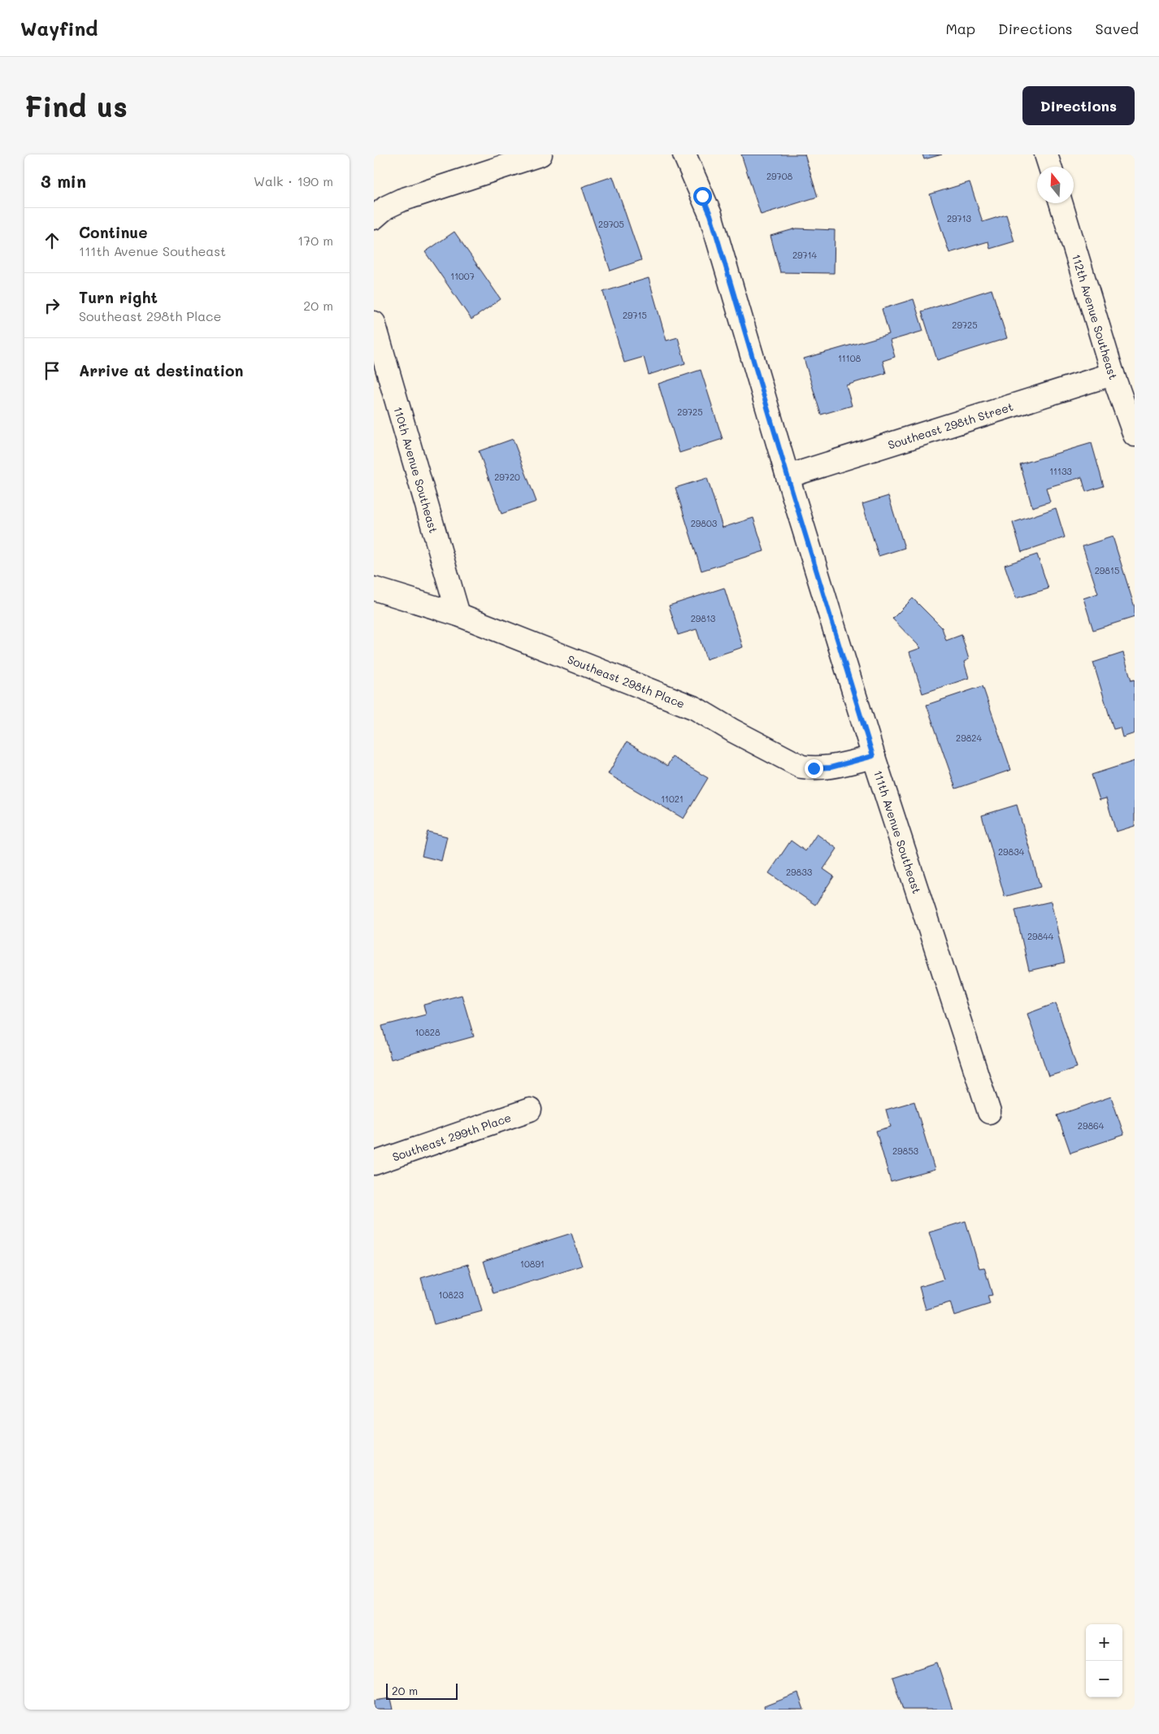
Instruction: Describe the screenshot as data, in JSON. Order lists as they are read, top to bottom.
{
  "streets": {
    "street": [
      "112th Avenue Southeast",
      "Southeast 298th Street",
      "110th Avenue Southeast",
      "Southeast 298th Place",
      "111th Avenue Southeast",
      "Southeast 299th Place"
    ]
  },
  "crossings": [
    ["112th Avenue Southeast", "Southeast 298th Street"],
    ["Southeast 298th Street", "111th Avenue Southeast"],
    ["110th Avenue Southeast", "Southeast 298th Place"],
    ["Southeast 298th Place", "111th Avenue Southeast"]
  ],
  "house_numbers": [
    "29708",
    "29713",
    "29705",
    "29714",
    "11007",
    "29715",
    "29725",
    "11108",
    "29725",
    "11133",
    "29720",
    "29803",
    "29815",
    "29813",
    "29824",
    "11021",
    "29834",
    "29833",
    "29844",
    "10828",
    "29864",
    "29853",
    "10891",
    "10823"
  ],
  "scale_bar": "20 m",
  "north": "top",
  "page": {
    "header": "Wayfind",
    "nav": ["Map", "Directions", "Saved"],
    "buttons": "Directions",
    "title": "Find us",
    "heading": ["3 min", "Walk · 190 m"],
    "list": [
      ["Continue", "111th Avenue Southeast", "170 m"],
      ["Turn right", "Southeast 298th Place", "20 m"],
      "Arrive at destination"
    ],
    "map_buttons": ["+", "−"],
    "scale": "20 m"
  }
}
